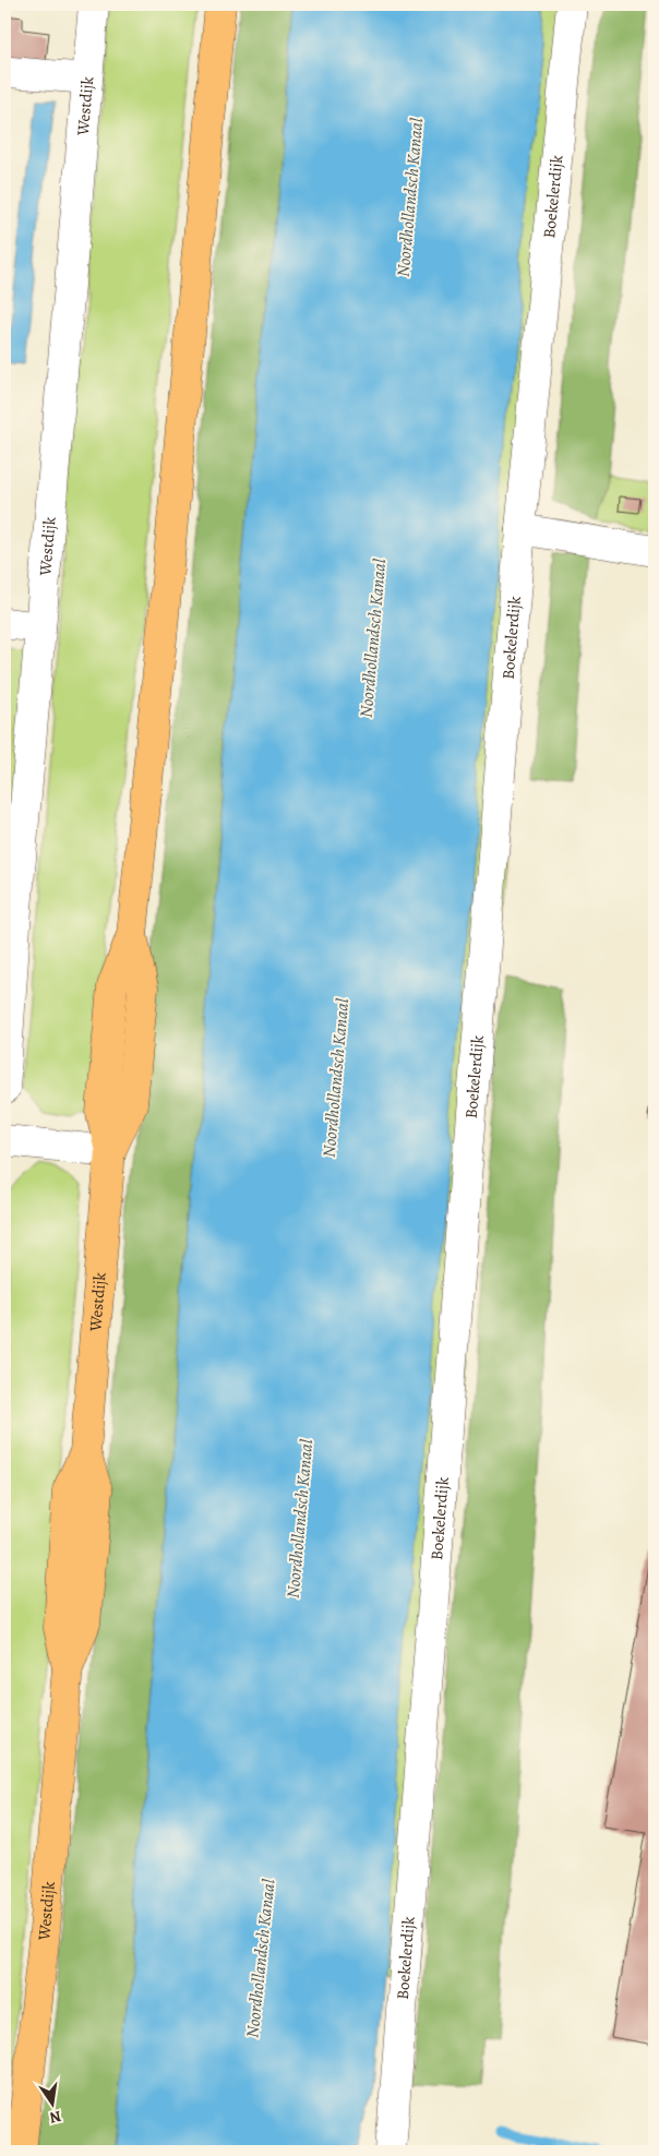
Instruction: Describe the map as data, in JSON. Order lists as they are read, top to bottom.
{
  "streets": {
    "main road": ["Westdijk"],
    "street": ["Boekelerdijk"]
  },
  "water": ["Noordhollandsch Kanaal"],
  "north": "bottom"
}
